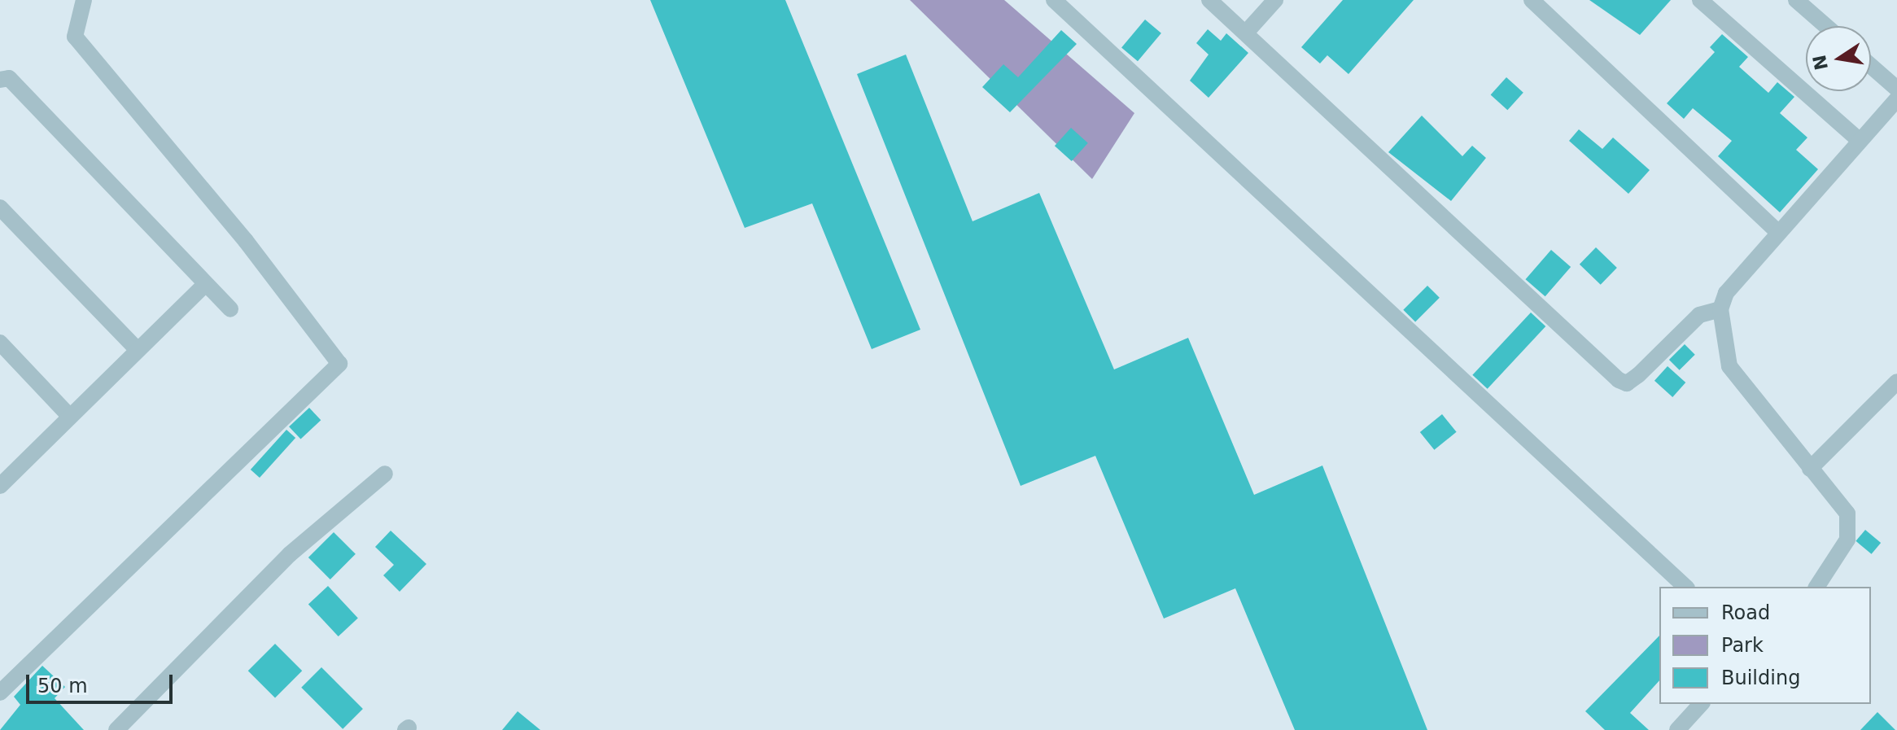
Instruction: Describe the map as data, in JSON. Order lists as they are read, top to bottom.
{
  "legend": ["Road", "Park", "Building"],
  "scale_bar": "50 m",
  "north": "left"
}
